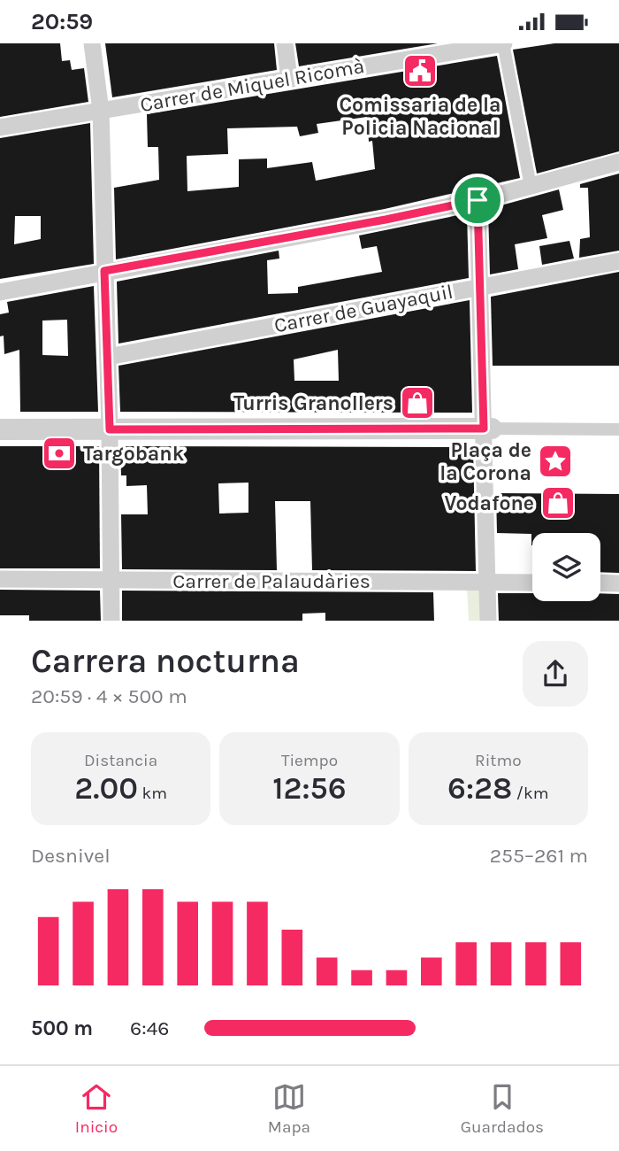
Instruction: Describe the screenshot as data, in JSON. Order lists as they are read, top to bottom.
{
  "streets": {
    "street": ["Carrer de Miquel Ricomà", "Carrer de Guayaquil", "Carrer de Palaudàries"]
  },
  "places": {
    "public building": ["Comissaria de la Policia Nacional"],
    "shop": ["Turris Granollers", "Vodafone"],
    "bank": ["Targobank"],
    "place": ["Plaça de la Corona"]
  },
  "page": {
    "status": "20:59",
    "heading": ["Carrera nocturna", "20:59 · 4 × 500 m"],
    "stats": [
      ["Distancia", "2.00 km"],
      ["Tiempo", "12:56"],
      ["Ritmo", "6:28 /km"]
    ],
    "chart": ["Desnivel", "255–261 m"],
    "list": [
      {
        "name": "500 m",
        "note": "6:46"
      }
    ],
    "tabs": ["Inicio", "Mapa", "Guardados"]
  }
}
